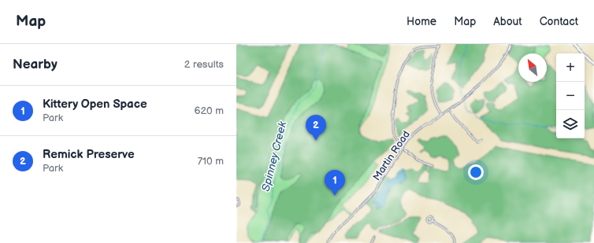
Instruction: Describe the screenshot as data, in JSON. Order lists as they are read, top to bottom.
{
  "streets": {
    "street": ["Martin Road"]
  },
  "water": ["Spinney Creek"],
  "north": "top left",
  "page": {
    "header": "Map",
    "nav": [
      "Home",
      "Map",
      "About",
      "Contact"
    ],
    "heading": ["Nearby", "2 results"],
    "map_buttons": ["+", "−"],
    "list": [
      {
        "mark": "1",
        "name": "Kittery Open Space",
        "note": "Park",
        "value": "620 m"
      },
      {
        "mark": "2",
        "name": "Remick Preserve",
        "note": "Park",
        "value": "710 m"
      }
    ],
    "pins": ["2", "1"]
  }
}
